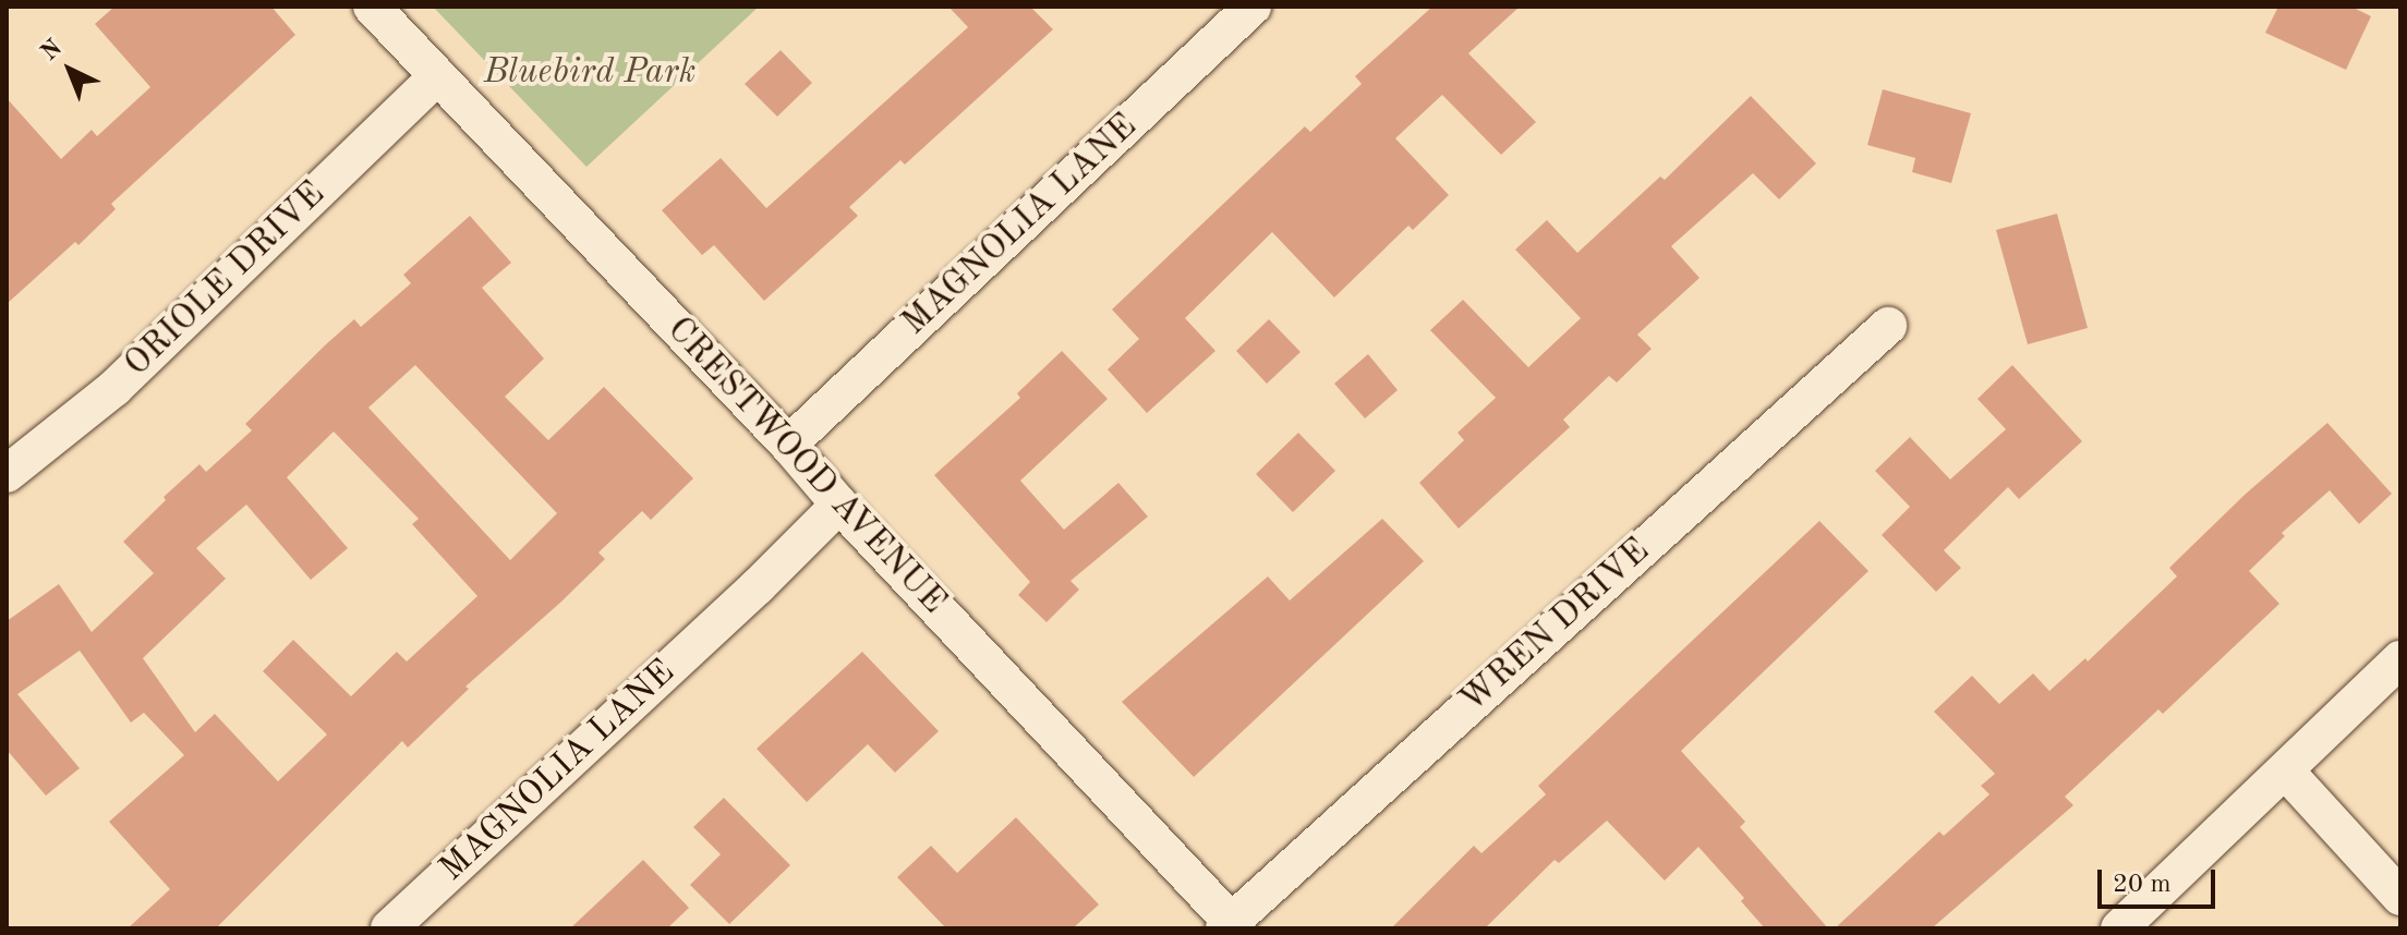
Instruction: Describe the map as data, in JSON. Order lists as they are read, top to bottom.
{
  "streets": {
    "street": [
      "MAGNOLIA LANE",
      "ORIOLE DRIVE",
      "CRESTWOOD AVENUE",
      "WREN DRIVE"
    ]
  },
  "crossings": [
    ["MAGNOLIA LANE", "CRESTWOOD AVENUE"],
    ["ORIOLE DRIVE", "CRESTWOOD AVENUE"],
    ["CRESTWOOD AVENUE", "WREN DRIVE"]
  ],
  "parks": ["Bluebird Park"],
  "scale_bar": "20 m",
  "north": "top left"
}
